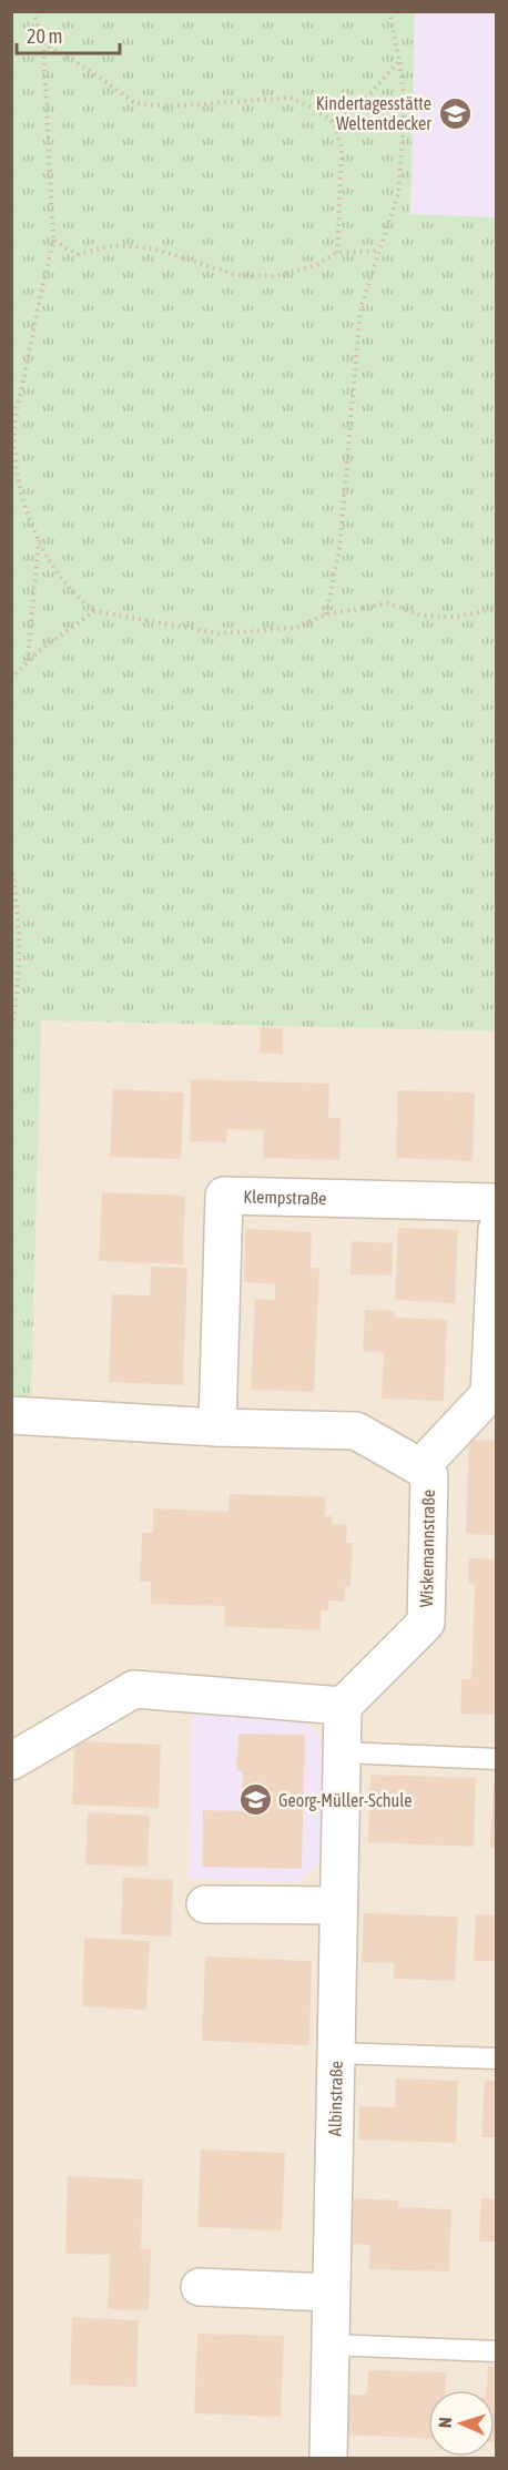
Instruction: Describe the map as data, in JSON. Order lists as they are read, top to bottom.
{
  "streets": {
    "street": ["Klempstraße", "Wiskemannstraße", "Albinstraße"]
  },
  "crossings": [
    ["Klempstraße", "Wiskemannstraße"],
    ["Wiskemannstraße", "Albinstraße"]
  ],
  "places": {
    "school or university": ["Kindertagesstätte Weltentdecker", "Georg-Müller-Schule"]
  },
  "scale_bar": "20 m",
  "north": "left"
}
